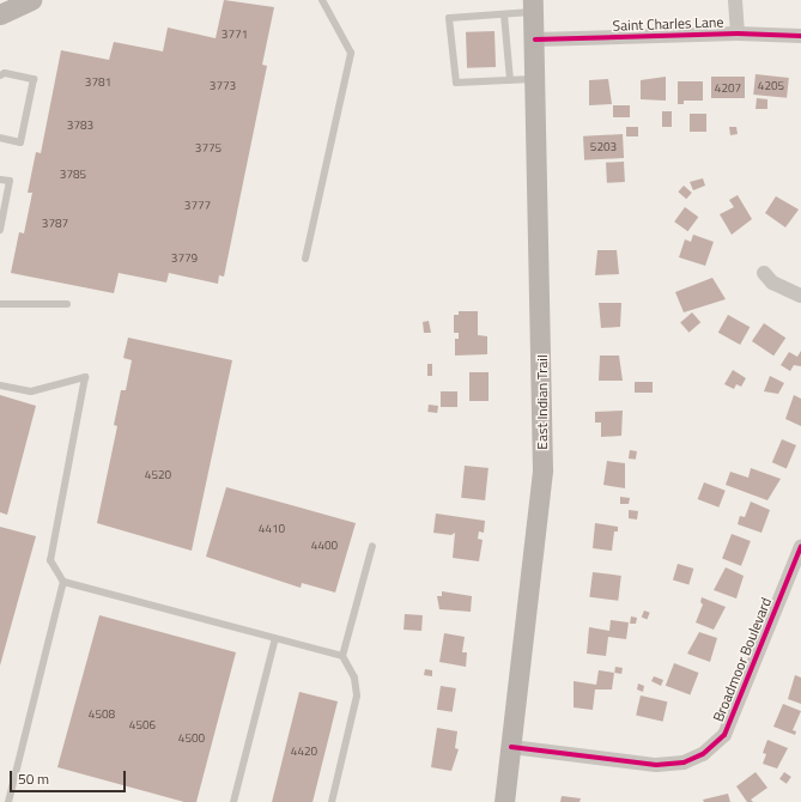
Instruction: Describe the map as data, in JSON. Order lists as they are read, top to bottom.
{
  "streets": {
    "main road": ["East Indian Trail"],
    "street": ["Saint Charles Lane", "Broadmoor Boulevard"]
  },
  "crossings": [
    ["Saint Charles Lane", "East Indian Trail"],
    ["East Indian Trail", "Broadmoor Boulevard"]
  ],
  "house_numbers": [
    "3771",
    "3781",
    "3773",
    "4205",
    "4207",
    "3783",
    "5203",
    "3775",
    "3785",
    "3777",
    "3787",
    "3779",
    "4520",
    "4410",
    "4400",
    "4508",
    "4506",
    "4500",
    "4420"
  ],
  "scale_bar": "50 m"
}
